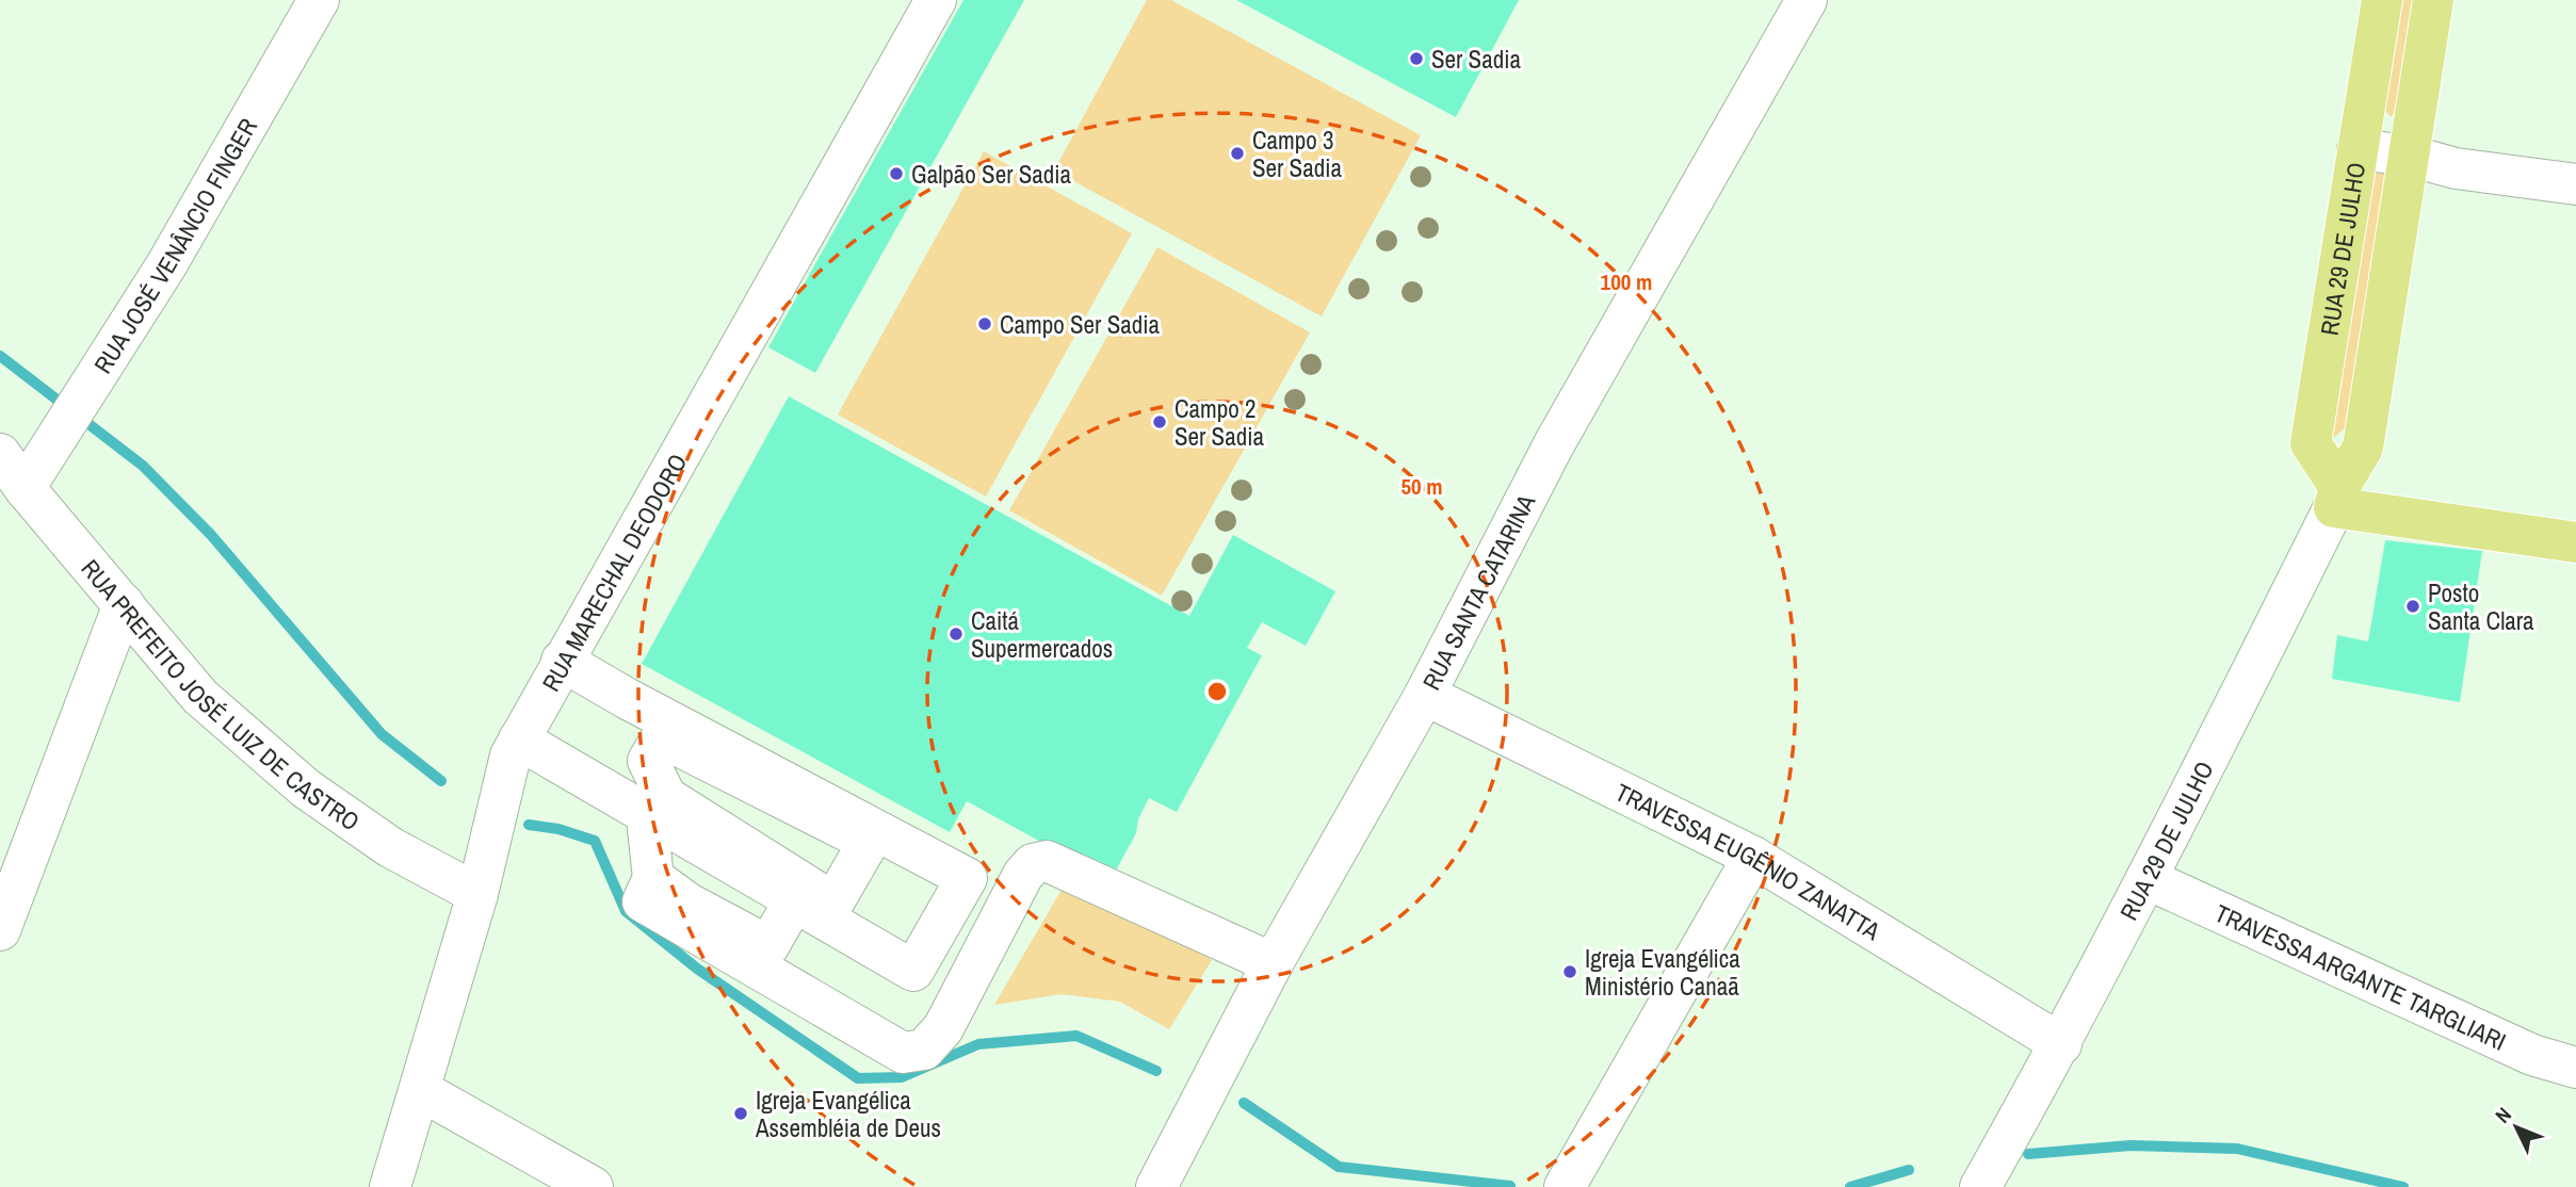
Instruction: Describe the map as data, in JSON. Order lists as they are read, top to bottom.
{
  "streets": {
    "main road": ["RUA 29 DE JULHO"],
    "street": [
      "RUA JOSÉ VENÂNCIO FINGER",
      "RUA MARECHAL DEODORO",
      "RUA SANTA CATARINA",
      "RUA PREFEITO JOSÉ LUIZ DE CASTRO",
      "TRAVESSA EUGÊNIO ZANATTA",
      "TRAVESSA ARGANTE TARGLIARI"
    ]
  },
  "crossings": [
    ["RUA JOSÉ VENÂNCIO FINGER", "RUA PREFEITO JOSÉ LUIZ DE CASTRO"],
    ["RUA 29 DE JULHO", "TRAVESSA EUGÊNIO ZANATTA"],
    ["RUA 29 DE JULHO", "TRAVESSA ARGANTE TARGLIARI"],
    ["RUA MARECHAL DEODORO", "RUA PREFEITO JOSÉ LUIZ DE CASTRO"],
    ["RUA SANTA CATARINA", "TRAVESSA EUGÊNIO ZANATTA"]
  ],
  "places": [
    "Ser Sadia",
    "Campo 3 Ser Sadia",
    "Galpão Ser Sadia",
    "Campo Ser Sadia",
    "Campo 2 Ser Sadia",
    "Posto Santa Clara",
    "Caitá Supermercados",
    "Igreja Evangélica Ministério Canaã",
    "Igreja Evangélica Assembléia de Deus"
  ],
  "north": "top left",
  "rings": ["100 m", "50 m"]
}
